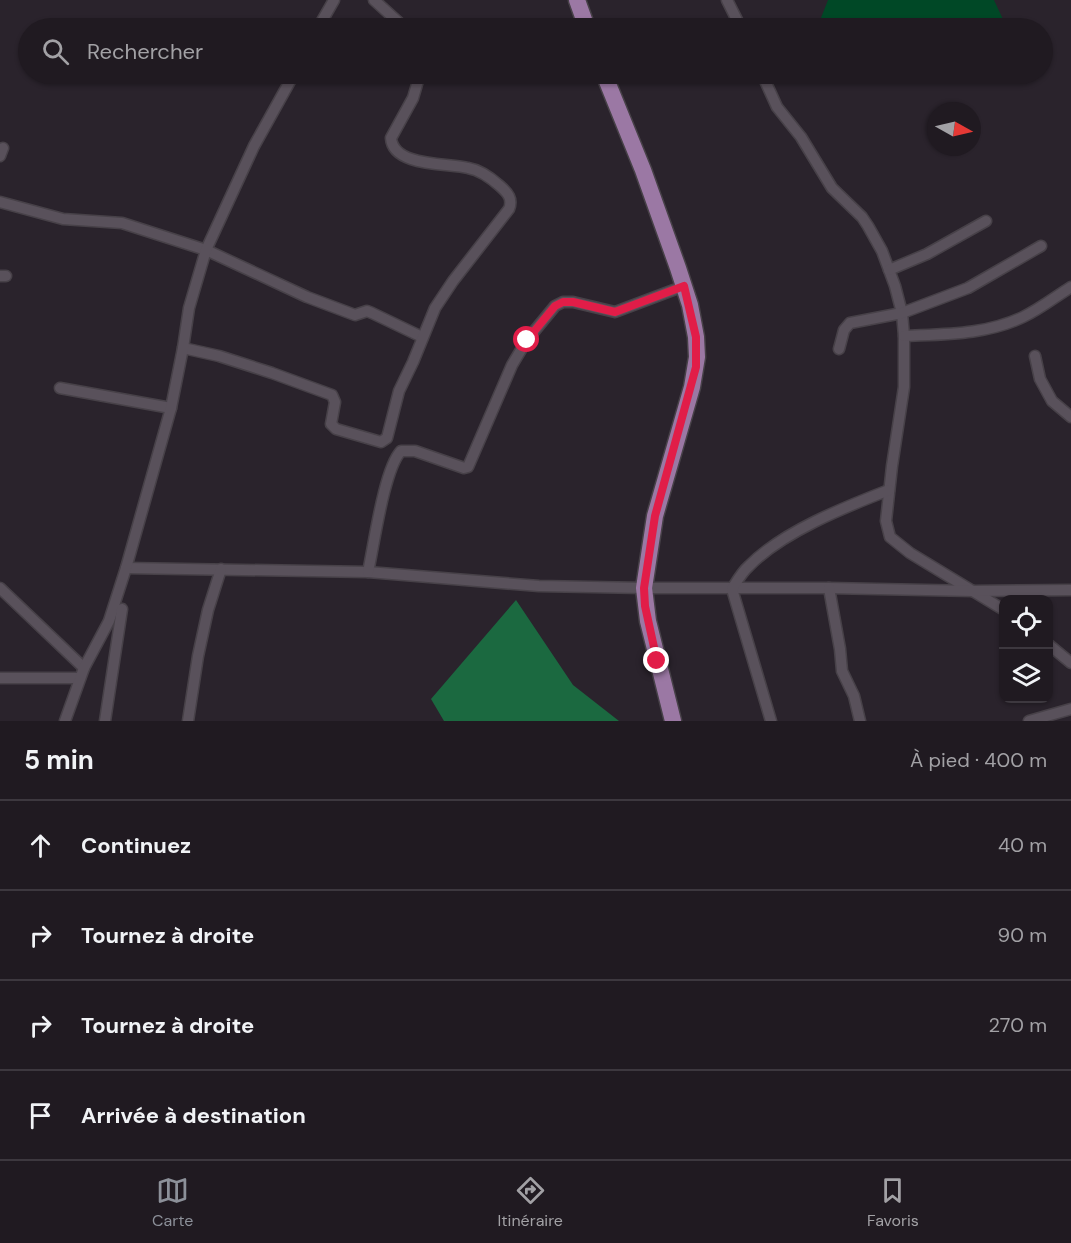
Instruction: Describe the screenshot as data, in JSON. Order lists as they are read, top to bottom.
{
  "north": "right",
  "page": {
    "search": "Rechercher",
    "heading": ["5 min", "À pied · 400 m"],
    "list": [
      ["Continuez", "40 m"],
      ["Tournez à droite", "90 m"],
      ["Tournez à droite", "270 m"],
      "Arrivée à destination"
    ],
    "nav": ["Carte", "Itinéraire", "Favoris"]
  }
}
